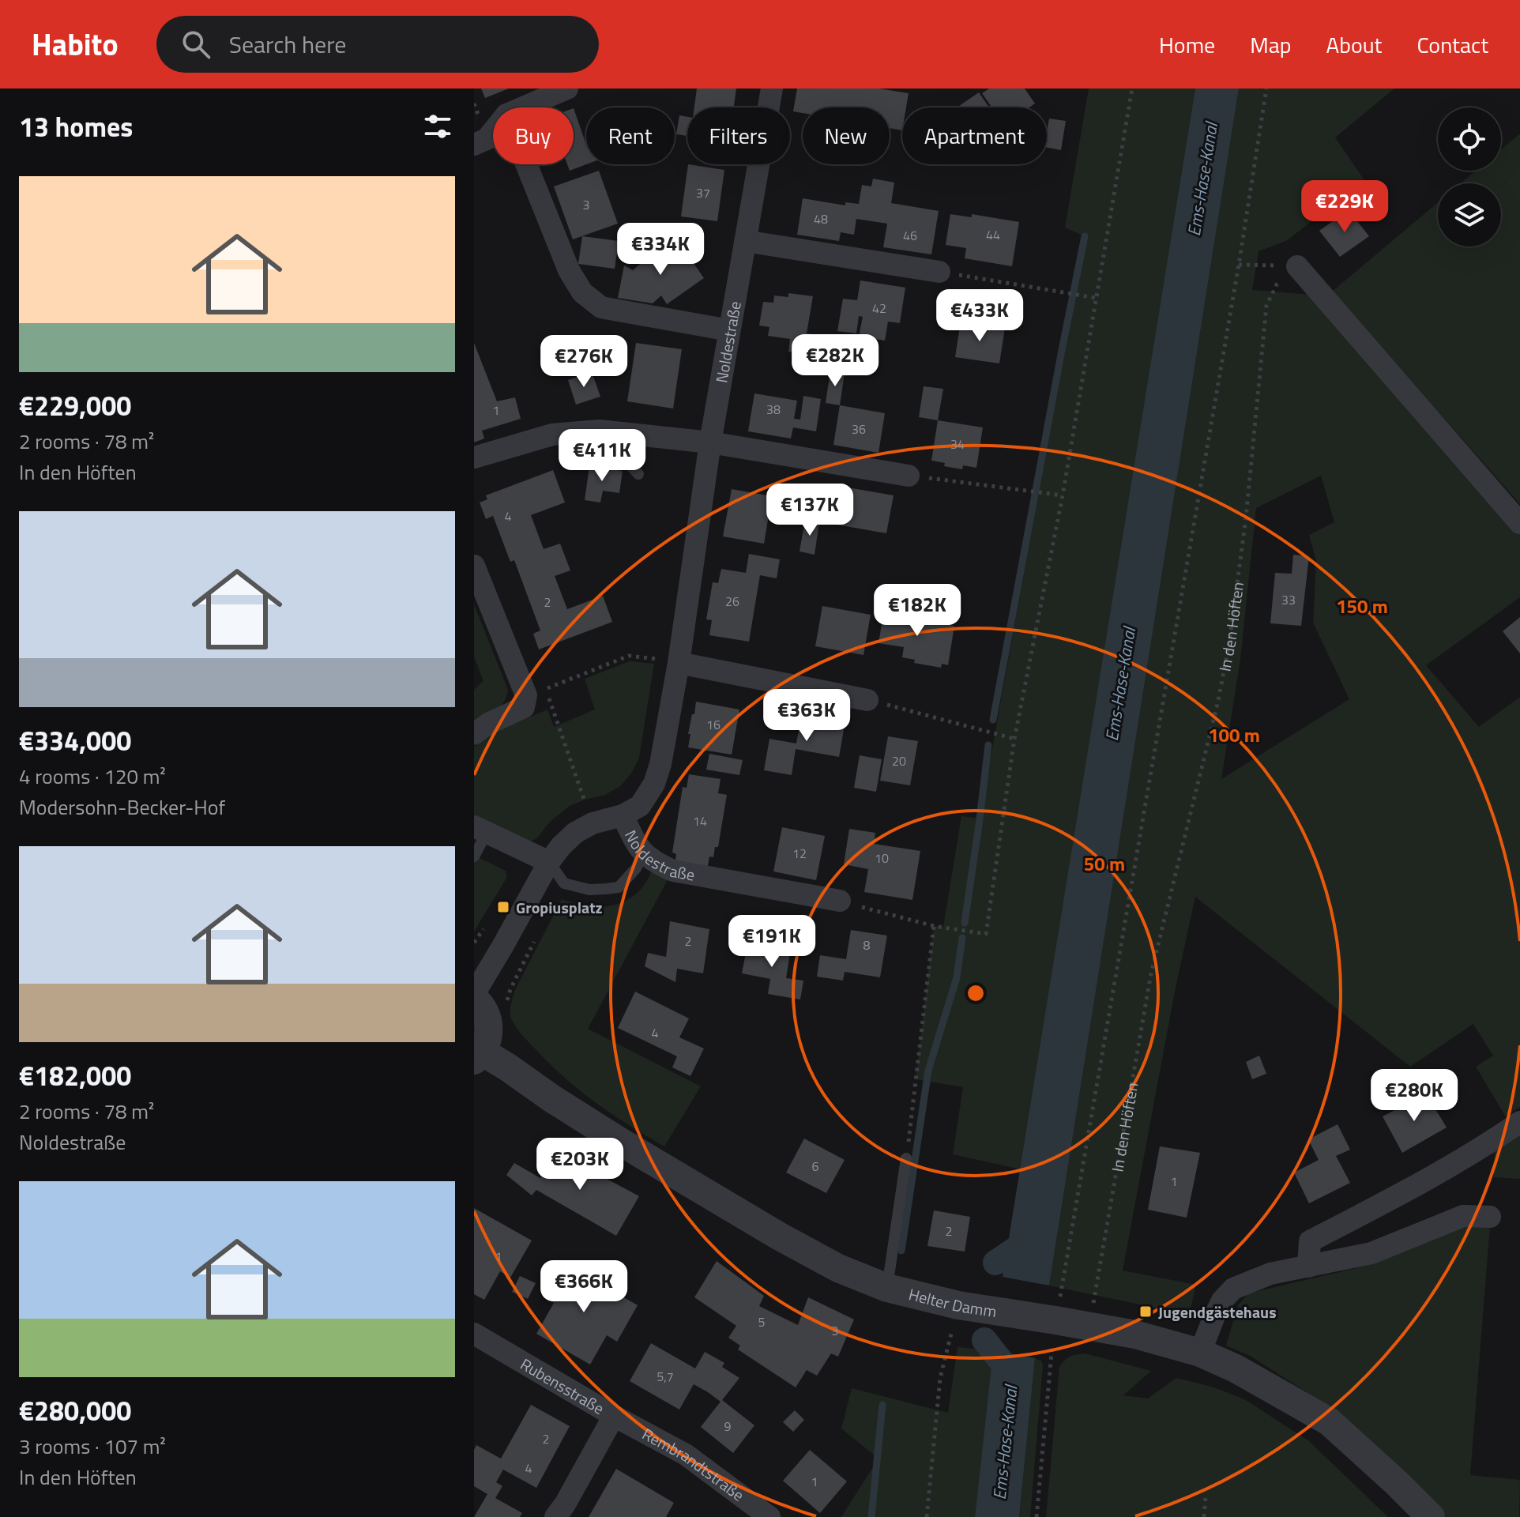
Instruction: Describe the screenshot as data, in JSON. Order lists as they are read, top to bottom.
{
  "streets": {
    "street": [
      "Noldestraße",
      "Helter Damm",
      "Rubensstraße",
      "Rembrandtstraße"
    ],
    "path": ["In den Höften"]
  },
  "crossings": [
    ["In den Höften", "Helter Damm"],
    ["Rubensstraße", "Rembrandtstraße"]
  ],
  "water": ["Ems-Hase-Kanal"],
  "places": {
    "transit": ["Gropiusplatz", "Jugendgästehaus"]
  },
  "house_numbers": [
    "37",
    "3",
    "48",
    "44",
    "46",
    "42",
    "38",
    "1",
    "36",
    "34",
    "4",
    "33",
    "26",
    "2",
    "16",
    "20",
    "14",
    "12",
    "10",
    "2",
    "8",
    "4",
    "6",
    "1",
    "2",
    "1",
    "5",
    "3",
    "5,7",
    "9",
    "2",
    "4",
    "1"
  ],
  "page": {
    "header": "Habito",
    "search": "Search here",
    "nav": [
      "Home",
      "Map",
      "About",
      "Contact"
    ],
    "heading": "13 homes",
    "chip": [
      "Buy",
      "Rent",
      "Filters",
      "New",
      "Apartment"
    ],
    "list": [
      {
        "name": "€229,000",
        "note": "2 rooms · 78 m² · In den Höften"
      },
      {
        "name": "€334,000",
        "note": "4 rooms · 120 m² · Modersohn-Becker-Hof"
      },
      {
        "name": "€182,000",
        "note": "2 rooms · 78 m² · Noldestraße"
      },
      {
        "name": "€280,000",
        "note": "3 rooms · 107 m² · In den Höften"
      }
    ],
    "price": [
      "€229K",
      "€334K",
      "€433K",
      "€282K",
      "€276K",
      "€411K",
      "€137K",
      "€182K",
      "€363K",
      "€191K",
      "€280K",
      "€203K",
      "€366K"
    ]
  },
  "rings": ["150 m", "100 m", "50 m"]
}
